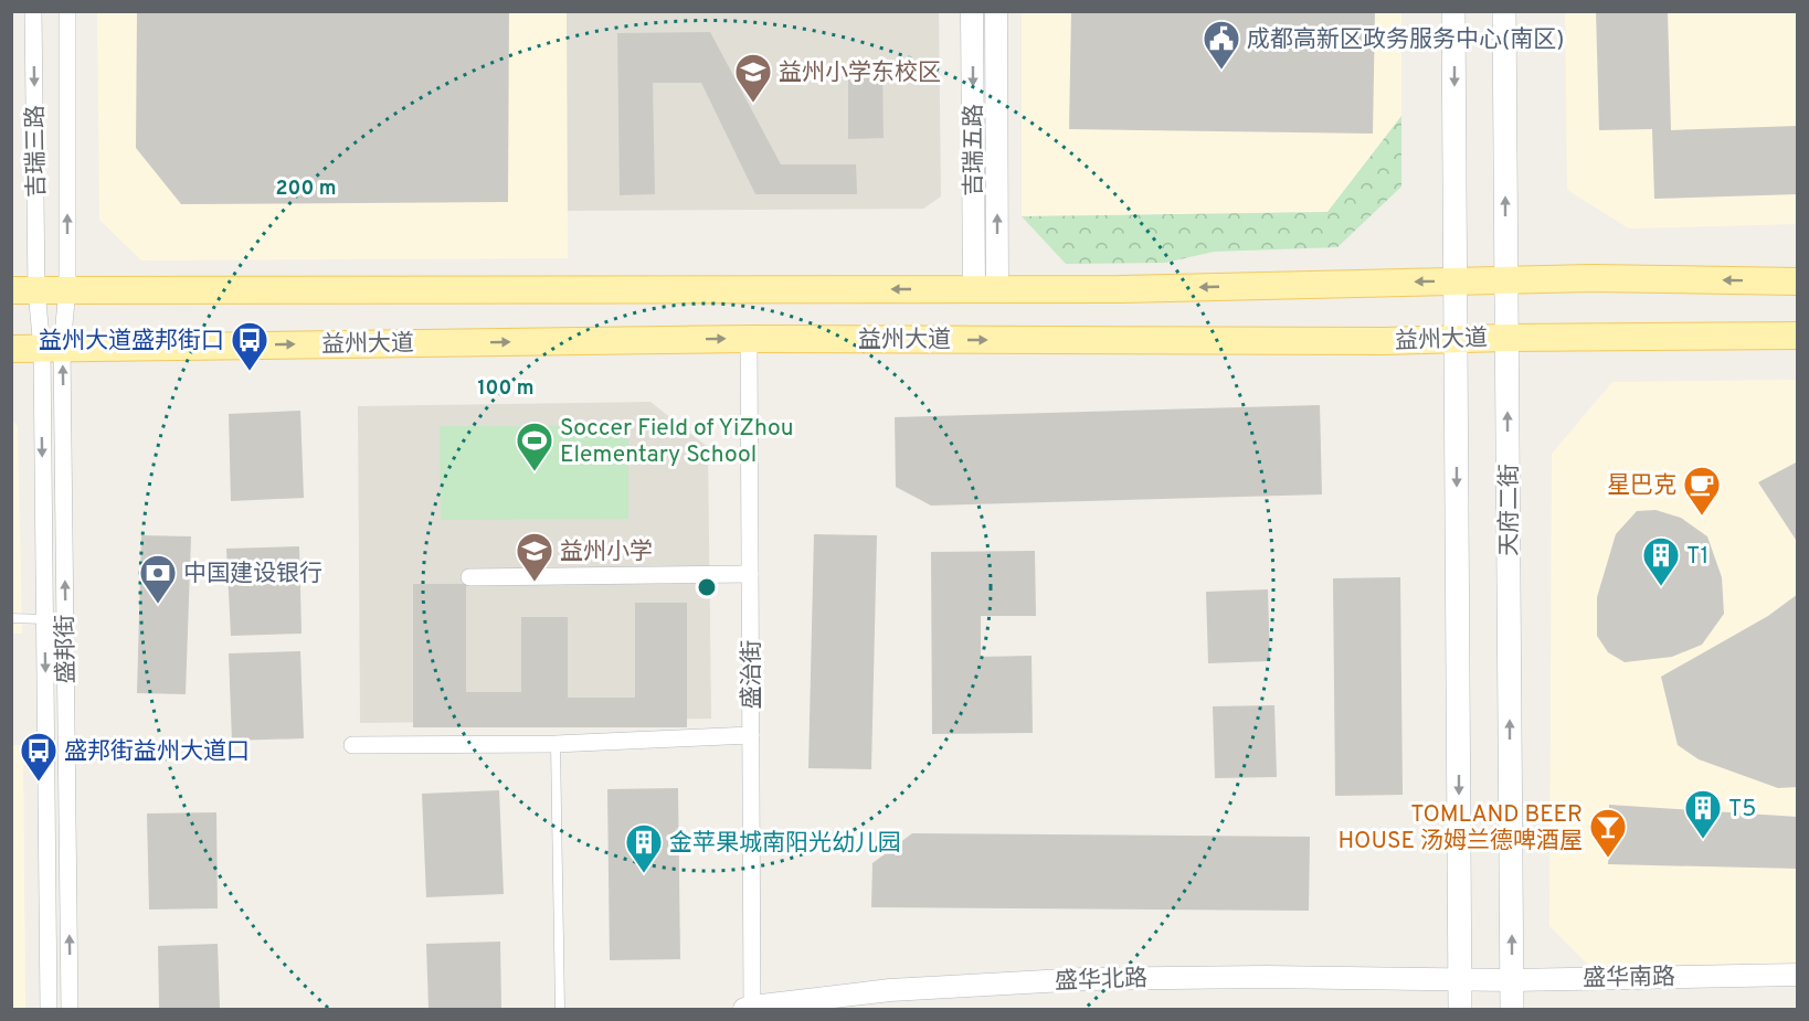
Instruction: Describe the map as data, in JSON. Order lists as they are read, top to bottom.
{
  "streets": {
    "main road": ["益州大道", "天府二街"],
    "street": [
      "吉瑞五路",
      "吉瑞三路",
      "盛邦街",
      "盛治街",
      "盛华南路",
      "盛华北路"
    ]
  },
  "crossings": [
    ["吉瑞三路", "盛邦街"],
    ["益州大道", "天府二街"],
    ["益州大道", "盛邦街"],
    ["益州大道", "盛治街"],
    ["天府二街", "盛华南路"],
    ["盛治街", "盛华北路"],
    ["盛华南路", "盛华北路"]
  ],
  "places": {
    "public building": ["成都高新区政务服务中心(南区)"],
    "school or university": ["益州小学东校区", "益州小学"],
    "bus stop": ["益州大道盛邦街口", "盛邦街益州大道口"],
    "sports": ["Soccer Field of YiZhou Elementary School"],
    "cafe": ["星巴克"],
    "building": ["T1", "T5", "金苹果城南阳光幼儿园"],
    "bank": ["中国建设银行"],
    "bar": ["TOMLAND BEER HOUSE 汤姆兰德啤酒屋"]
  },
  "rings": ["200 m", "100 m"]
}
